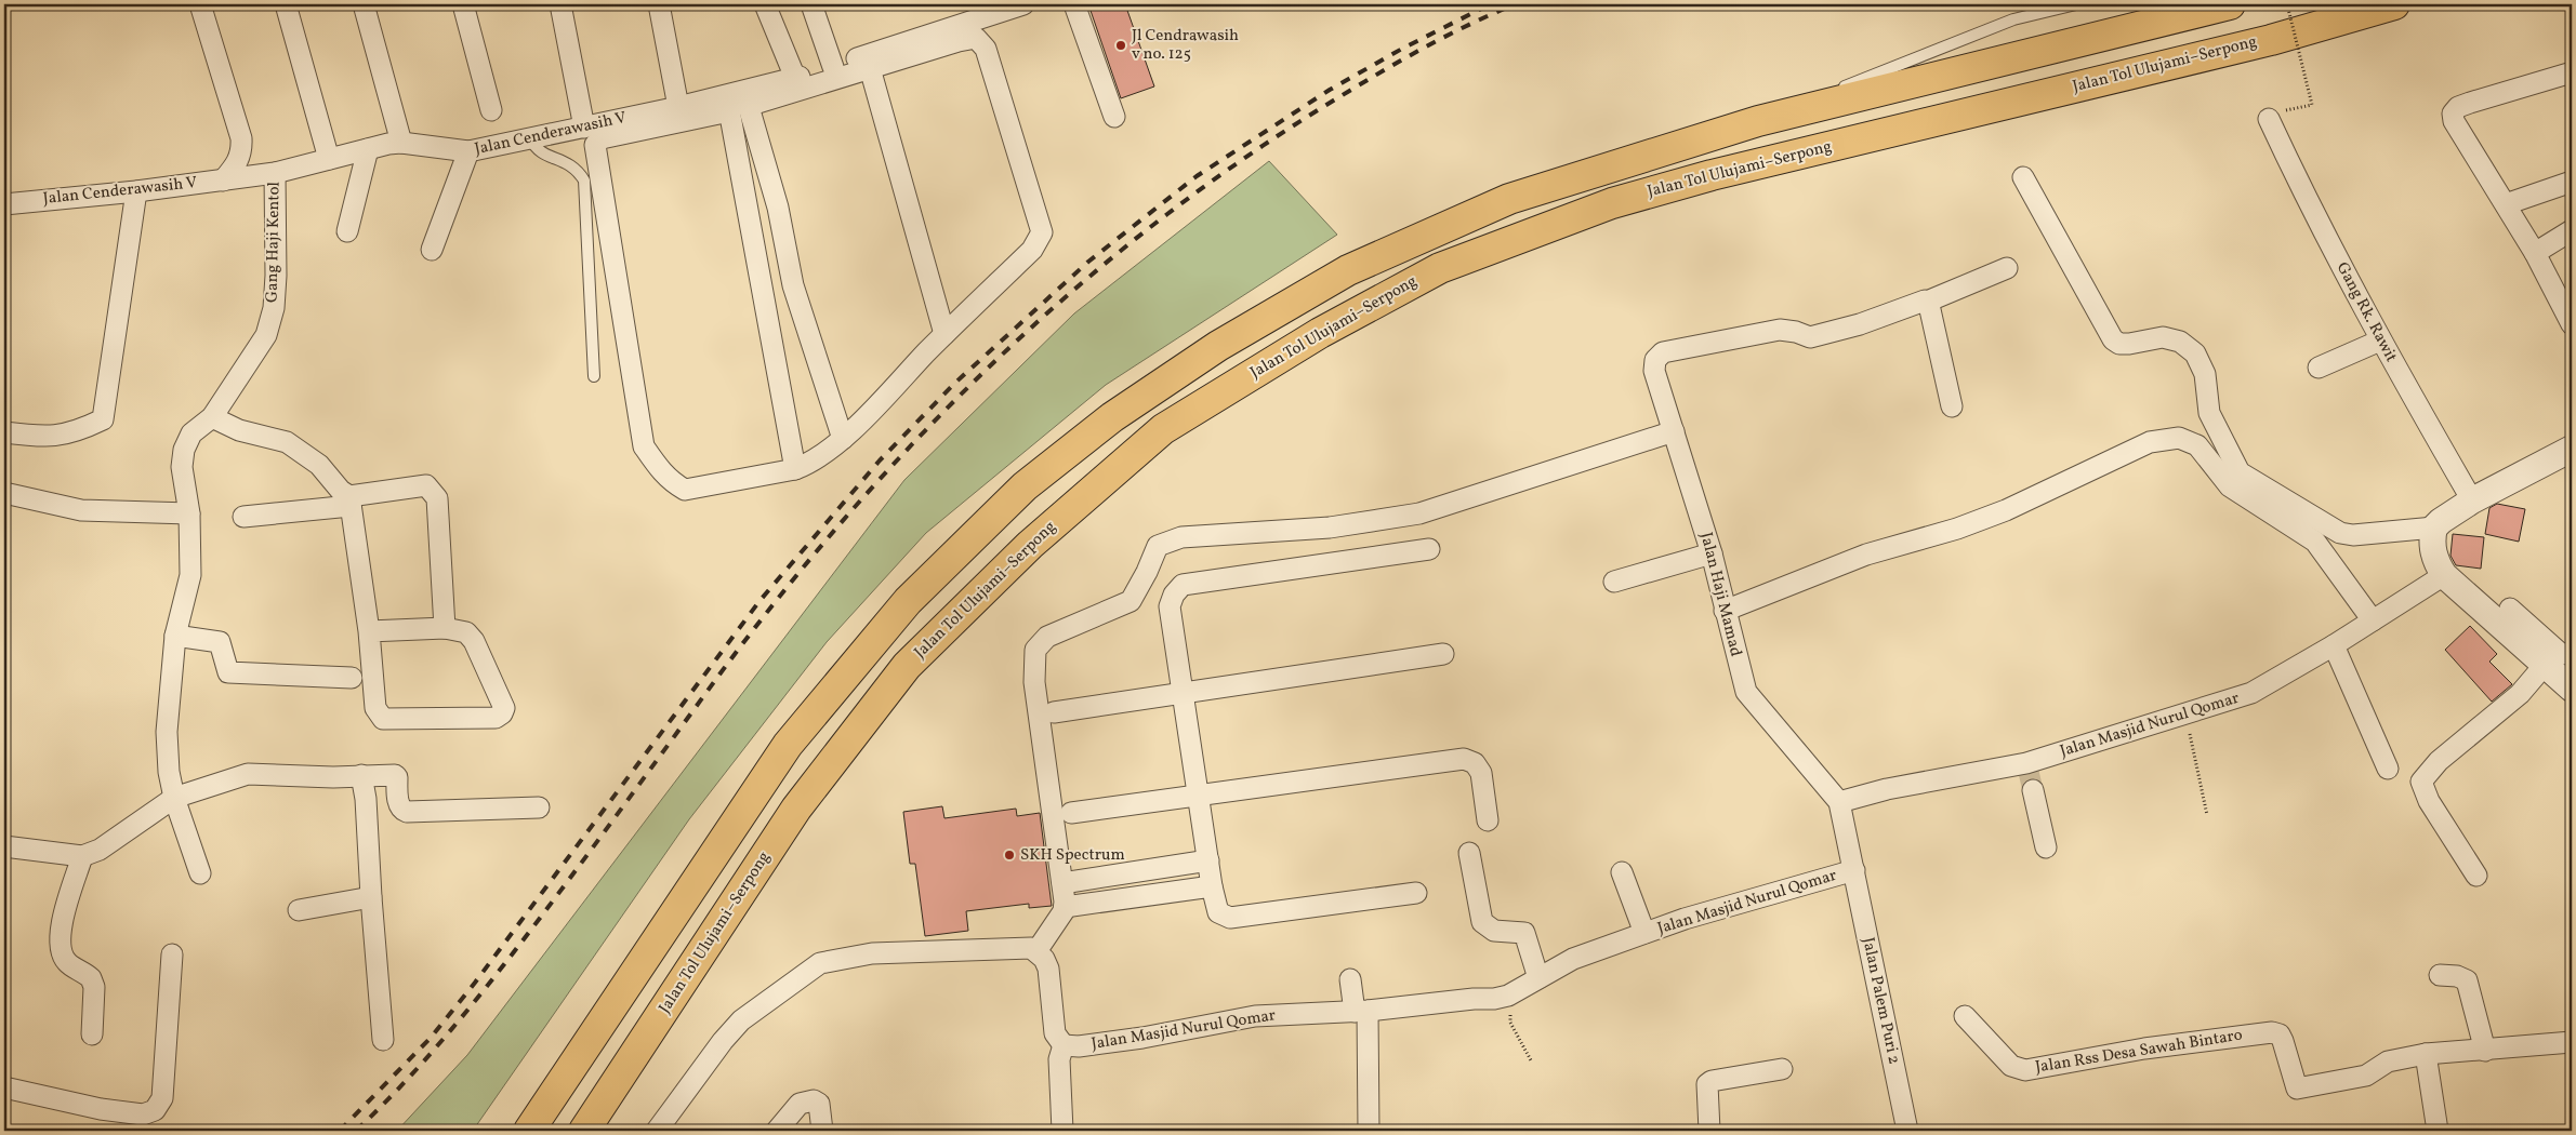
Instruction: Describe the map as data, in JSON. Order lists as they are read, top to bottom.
{
  "streets": {
    "highway": ["Jalan Tol Ulujami–Serpong"],
    "street": [
      "Jalan Cenderawasih V",
      "Gang Haji Kentol",
      "Gang Rk. Rawit",
      "Jalan Haji Mamad",
      "Jalan Masjid Nurul Qomar",
      "Jalan Palem Puri 2",
      "Jalan Rss Desa Sawah Bintaro"
    ]
  },
  "crossings": [
    ["Jalan Cenderawasih V", "Gang Haji Kentol"],
    ["Jalan Haji Mamad", "Jalan Masjid Nurul Qomar"],
    ["Jalan Masjid Nurul Qomar", "Jalan Palem Puri 2"]
  ],
  "places": ["Jl Cendrawasih v no. 125", "SKH Spectrum"]
}
